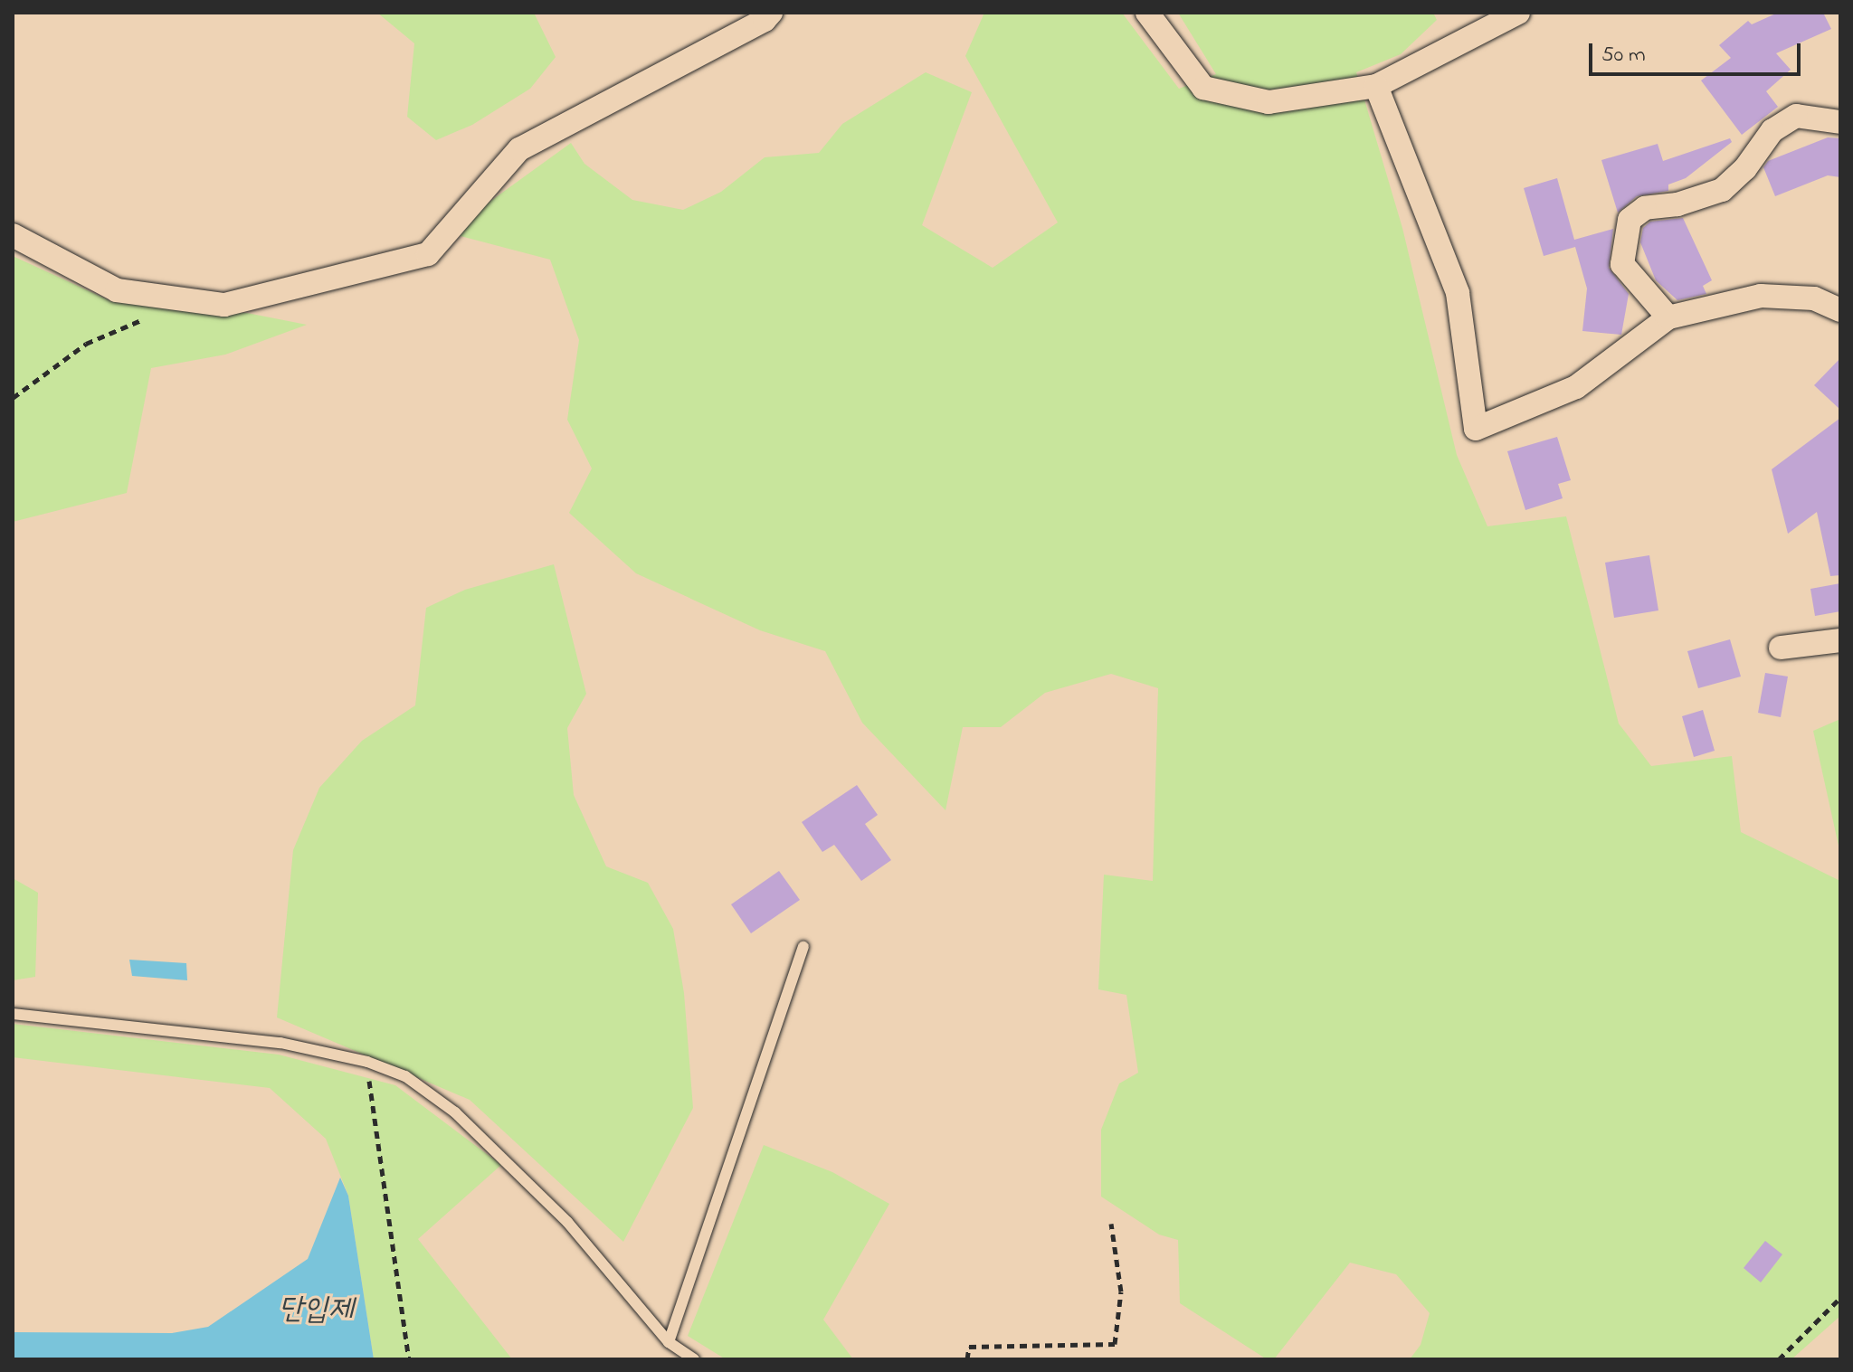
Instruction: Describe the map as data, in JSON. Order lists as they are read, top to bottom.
{
  "water": ["단입제"],
  "scale_bar": "50 m"
}
